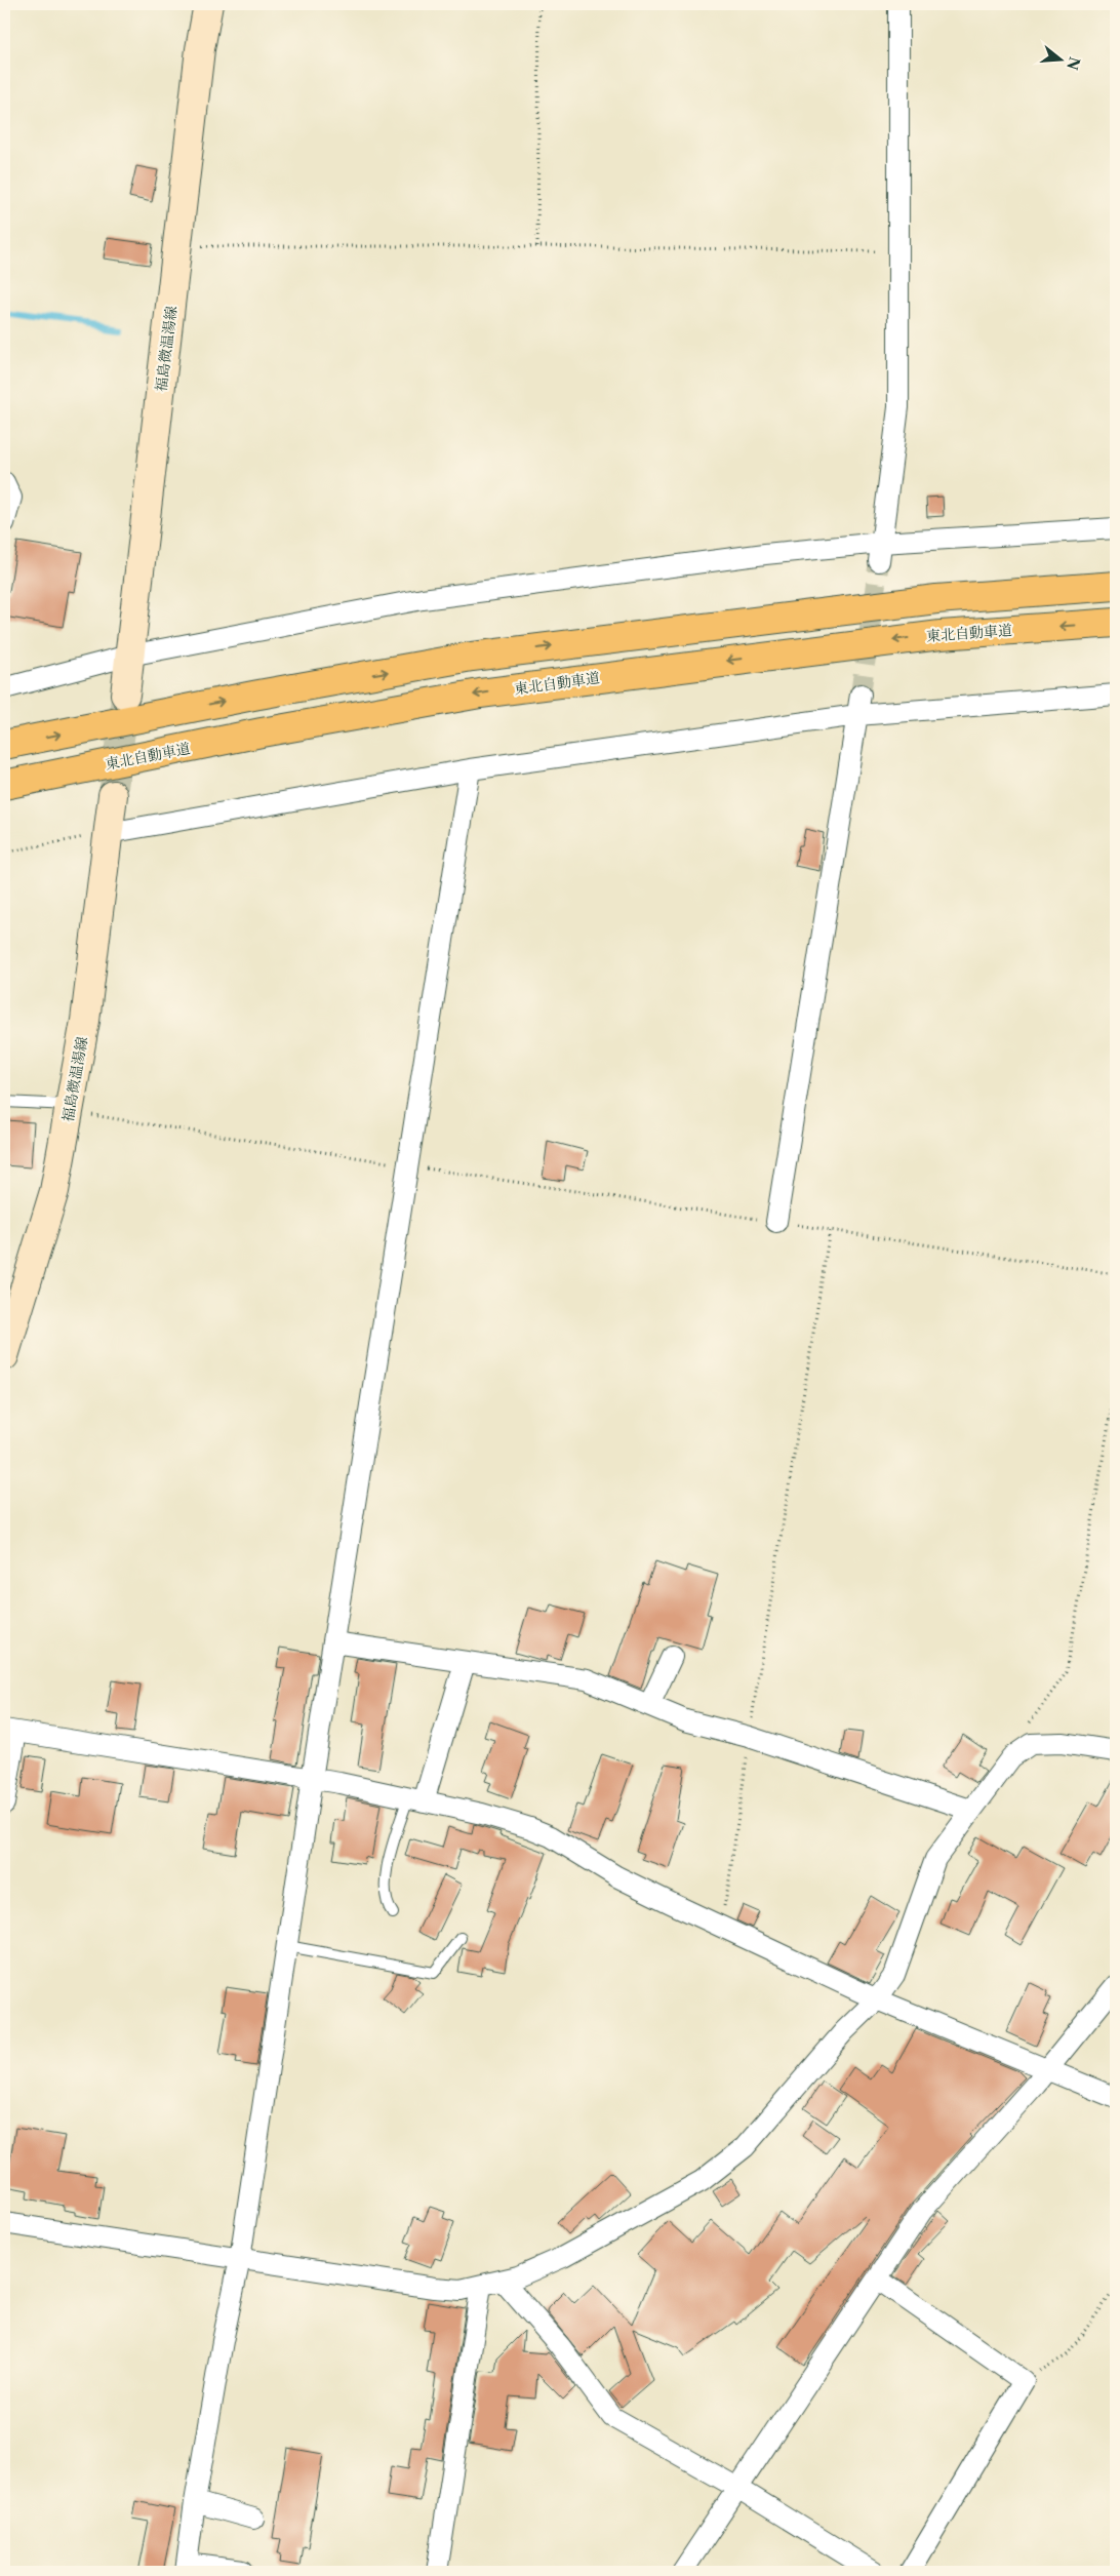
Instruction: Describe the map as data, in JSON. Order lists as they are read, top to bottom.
{
  "streets": {
    "highway": ["東北自動車道"],
    "main road": ["福島微温湯線"]
  },
  "north": "right"
}
